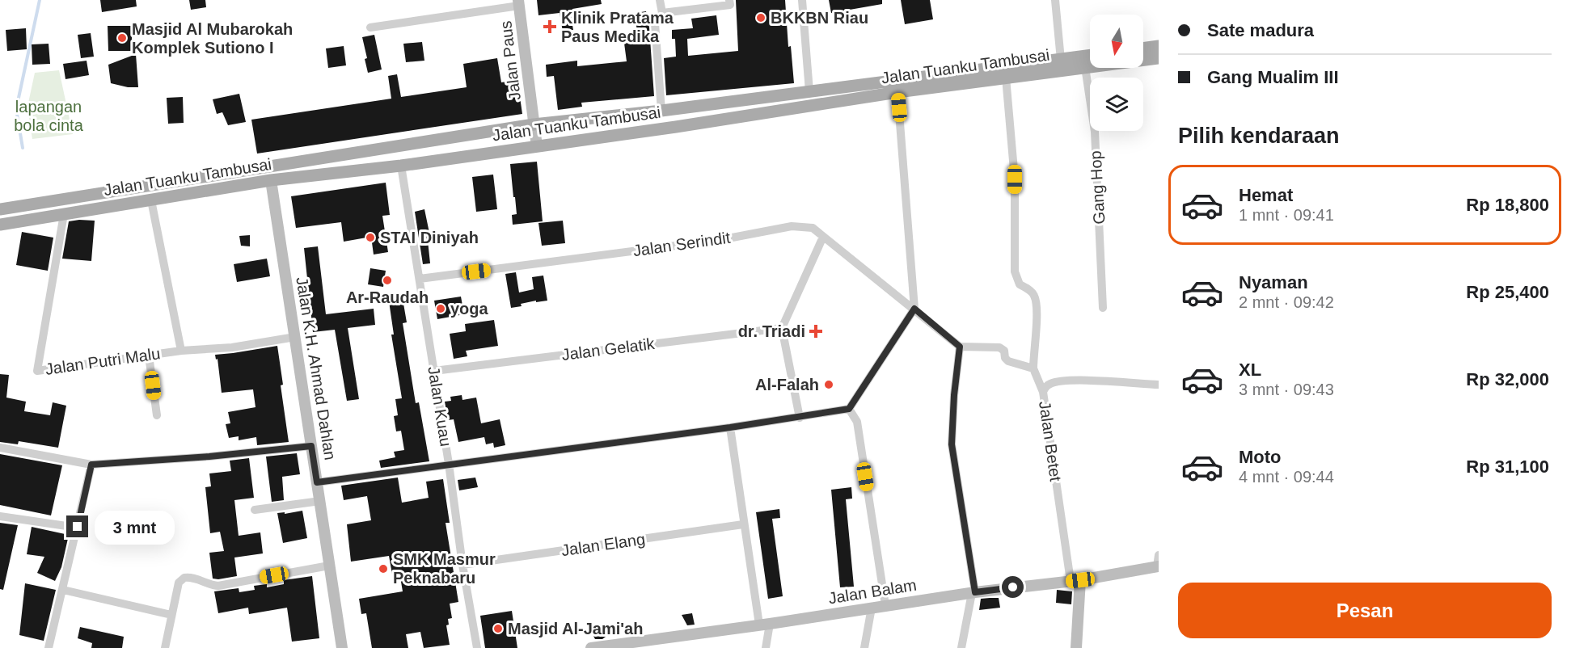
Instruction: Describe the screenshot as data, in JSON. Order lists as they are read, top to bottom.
{
  "streets": {
    "main road": [
      "Jalan Paus",
      "Jalan Tuanku Tambusai",
      "Jalan K.H. Ahmad Dahlan",
      "Jalan Balam"
    ],
    "street": [
      "Gang Hop",
      "Jalan Serindit",
      "Jalan Gelatik",
      "Jalan Putri Malu",
      "Jalan Kuau",
      "Jalan Betet",
      "Jalan Elang"
    ]
  },
  "crossings": [
    ["Jalan Paus", "Jalan Tuanku Tambusai"],
    ["Jalan Tuanku Tambusai", "Gang Hop"],
    ["Jalan Tuanku Tambusai", "Jalan Putri Malu"],
    ["Jalan Tuanku Tambusai", "Jalan K.H. Ahmad Dahlan"],
    ["Jalan Tuanku Tambusai", "Jalan Kuau"],
    ["Jalan Serindit", "Jalan Kuau"],
    ["Jalan Gelatik", "Jalan Kuau"],
    ["Jalan Putri Malu", "Jalan K.H. Ahmad Dahlan"],
    ["Jalan Kuau", "Jalan Elang"],
    ["Jalan Betet", "Jalan Balam"]
  ],
  "parks": ["lapangan bola cinta"],
  "places": {
    "other": [
      "BKKBN Riau",
      "Masjid Al Mubarokah Komplek Sutiono I",
      "STAI Diniyah",
      "Ar-Raudah",
      "yoga",
      "Al-Falah",
      "SMK Masmur Peknabaru",
      "Masjid Al-Jami'ah"
    ],
    "health": ["Klinik Pratama Paus Medika", "dr. Triadi"]
  },
  "north": "bottom",
  "page": {
    "banner": ["Sate madura", "Gang Mualim III"],
    "heading": "Pilih kendaraan",
    "list": [
      {
        "name": "Hemat",
        "note": "1 mnt · 09:41",
        "value": "Rp 18,800"
      },
      {
        "name": "Nyaman",
        "note": "2 mnt · 09:42",
        "value": "Rp 25,400"
      },
      {
        "name": "XL",
        "note": "3 mnt · 09:43",
        "value": "Rp 32,000"
      },
      {
        "name": "Moto",
        "note": "4 mnt · 09:44",
        "value": "Rp 31,100"
      }
    ],
    "bubble": "3 mnt",
    "buttons": "Pesan"
  }
}
